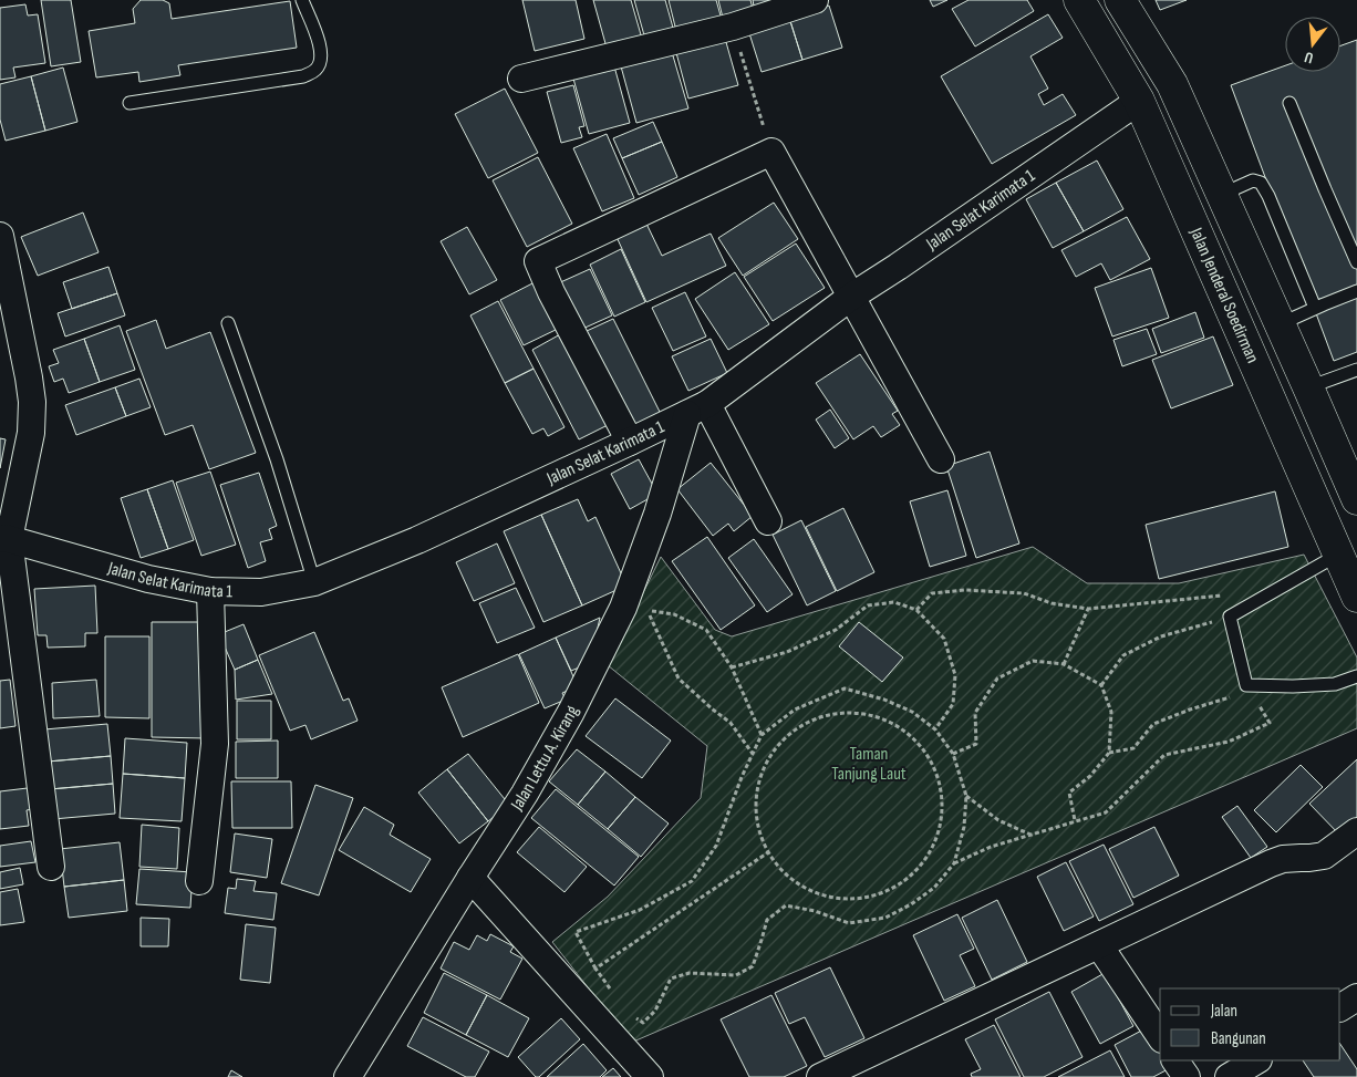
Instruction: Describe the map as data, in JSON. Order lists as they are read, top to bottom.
{
  "streets": {
    "street": ["Jalan Selat Karimata 1", "Jalan Jenderal Soedirman", "Jalan Lettu A. Kirang"]
  },
  "crossings": [
    ["Jalan Selat Karimata 1", "Jalan Jenderal Soedirman"],
    ["Jalan Selat Karimata 1", "Jalan Lettu A. Kirang"]
  ],
  "parks": ["Taman Tanjung Laut"],
  "legend": ["Jalan", "Bangunan"],
  "north": "bottom"
}
